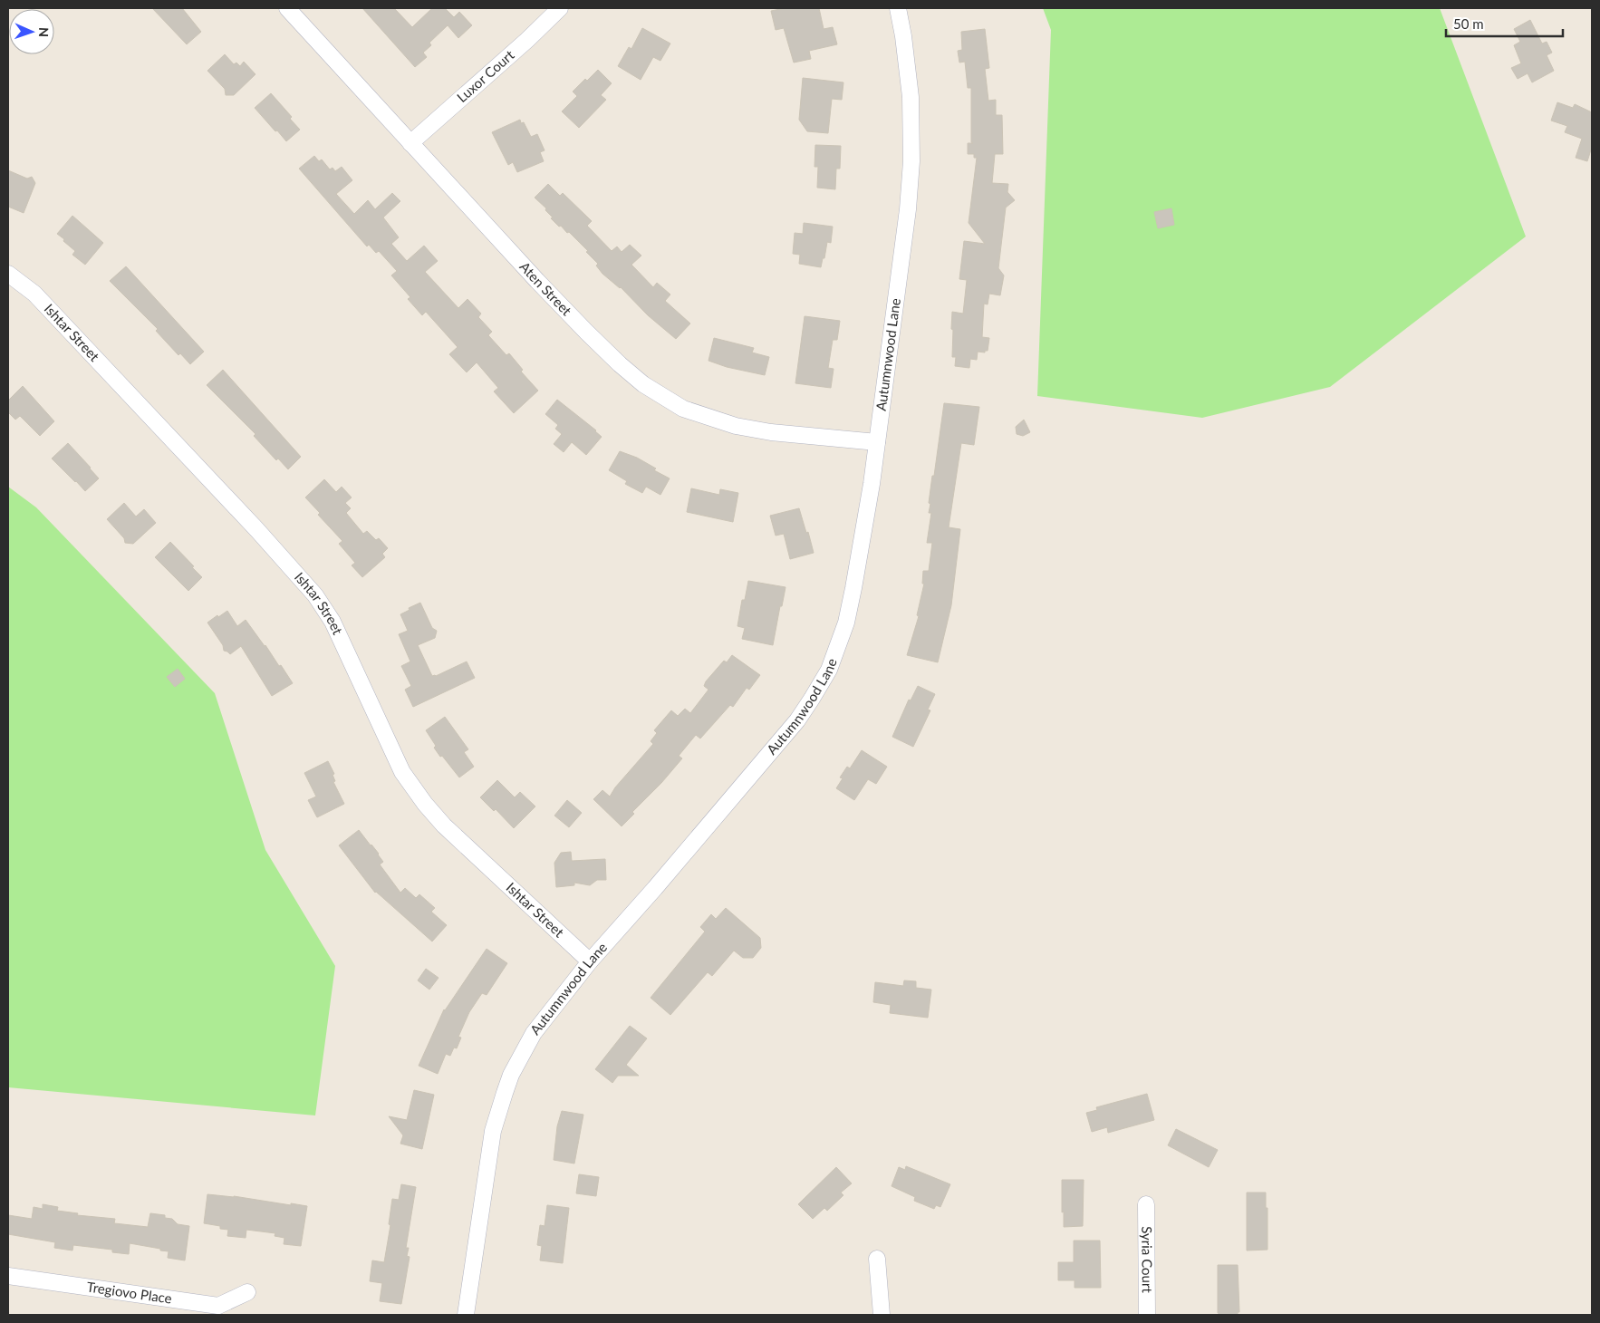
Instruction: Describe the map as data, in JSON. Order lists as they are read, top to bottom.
{
  "streets": {
    "street": [
      "Luxor Court",
      "Aten Street",
      "Ishtar Street",
      "Autumnwood Lane",
      "Syria Court",
      "Tregiovo Place"
    ]
  },
  "crossings": [
    ["Luxor Court", "Aten Street"],
    ["Aten Street", "Autumnwood Lane"],
    ["Ishtar Street", "Autumnwood Lane"]
  ],
  "scale_bar": "50 m",
  "north": "right"
}
